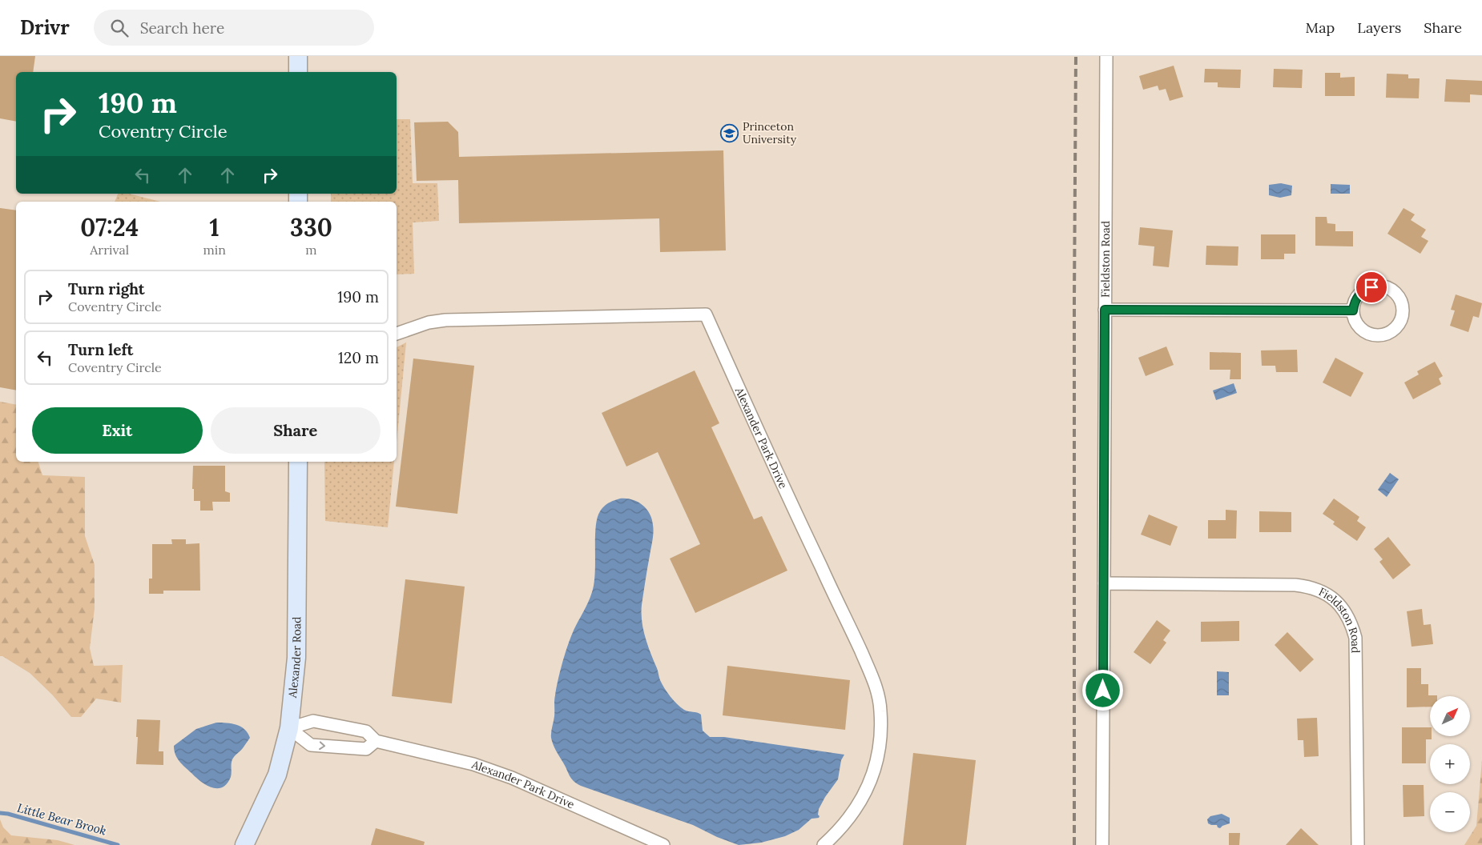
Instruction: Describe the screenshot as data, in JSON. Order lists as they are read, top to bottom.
{
  "streets": {
    "street": ["Fieldston Road", "Alexander Park Drive", "Alexander Road"]
  },
  "crossings": [
    ["Alexander Park Drive", "Alexander Road"]
  ],
  "water": ["Little Bear Brook"],
  "places": {
    "school or university": ["Princeton University"]
  },
  "north": "top right",
  "page": {
    "header": "Drivr",
    "search": "Search here",
    "nav": ["Map", "Layers", "Share"],
    "turn": ["190 m", "Coventry Circle"],
    "eta": [
      "07:24",
      "Arrival",
      "1",
      "min",
      "330",
      "m"
    ],
    "list": [
      {
        "name": "Turn right",
        "note": "Coventry Circle",
        "value": "190 m"
      },
      {
        "name": "Turn left",
        "note": "Coventry Circle",
        "value": "120 m"
      }
    ],
    "buttons": ["Exit", "Share"],
    "map_buttons": ["+", "−"]
  }
}
